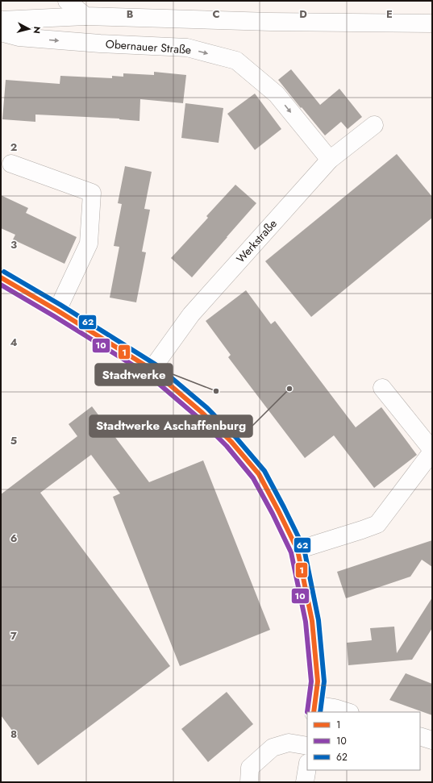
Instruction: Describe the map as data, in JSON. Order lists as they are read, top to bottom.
{
  "streets": {
    "street": ["Obernauer Straße", "Werkstraße"]
  },
  "crossings": [
    ["Obernauer Straße", "Werkstraße"]
  ],
  "places": ["Stadtwerke Aschaffenburg", "Stadtwerke"],
  "lines": ["transit line 62", "transit line 1", "transit line 10"],
  "legend": ["1", "10", "62"],
  "north": "right",
  "grid": {
    "columns": [
      "B",
      "C",
      "D",
      "E"
    ],
    "rows": [
      "2",
      "3",
      "4",
      "5",
      "6",
      "7",
      "8"
    ]
  }
}
